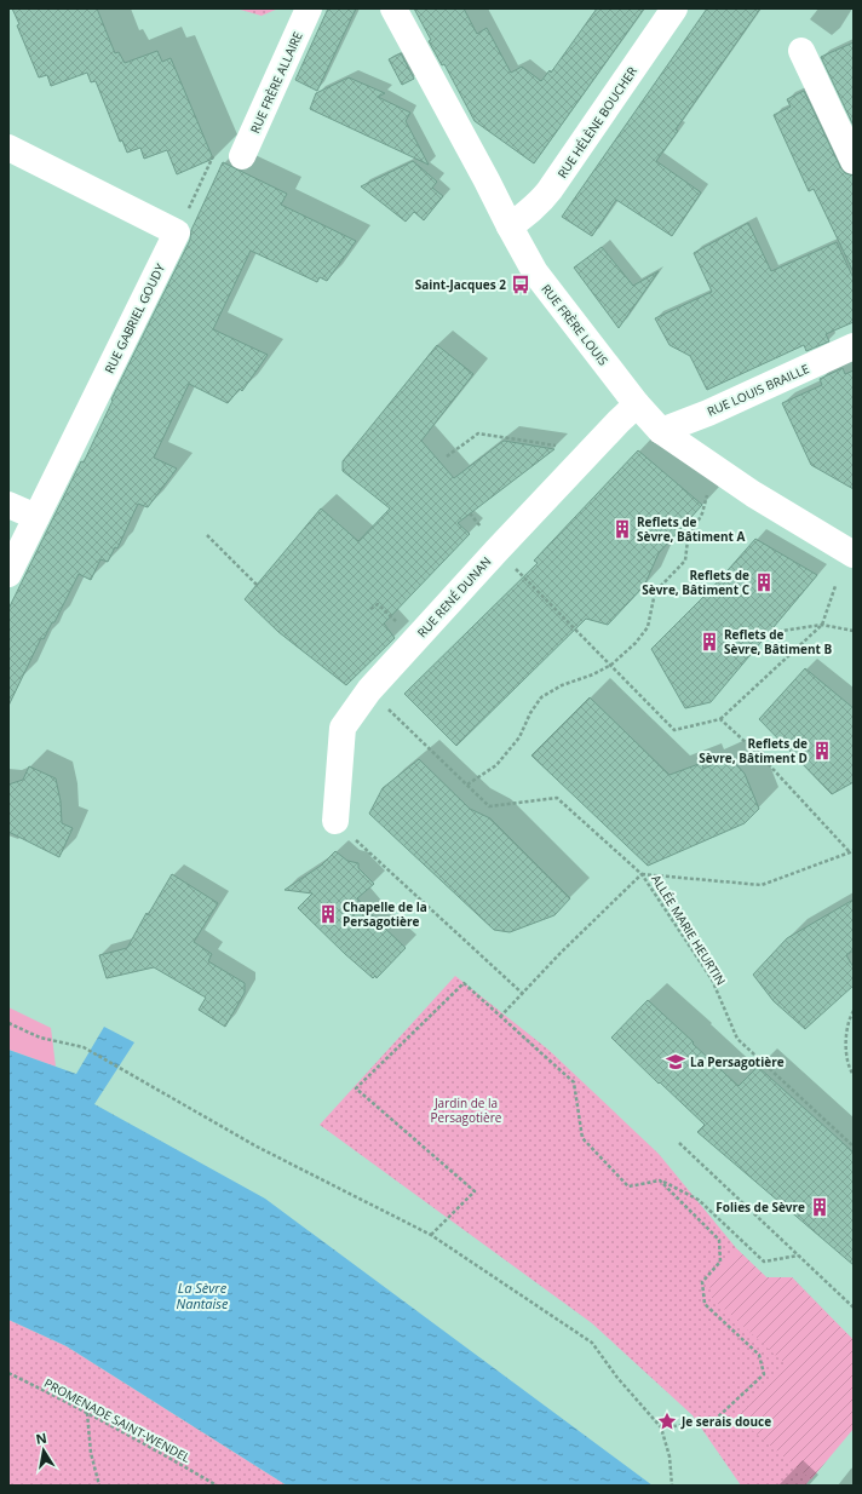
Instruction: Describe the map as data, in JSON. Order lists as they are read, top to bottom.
{
  "streets": {
    "street": [
      "RUE FRÈRE ALLAIRE",
      "RUE HÉLÈNE BOUCHER",
      "RUE GABRIEL GOUDY",
      "RUE FRÈRE LOUIS",
      "RUE LOUIS BRAILLE",
      "RUE RENÉ DUNAN"
    ],
    "path": ["ALLÉE MARIE HEURTIN", "PROMENADE SAINT-WENDEL"]
  },
  "crossings": [
    ["RUE HÉLÈNE BOUCHER", "RUE FRÈRE LOUIS"],
    ["RUE FRÈRE LOUIS", "RUE LOUIS BRAILLE"],
    ["RUE FRÈRE LOUIS", "RUE RENÉ DUNAN"]
  ],
  "water": ["La Sèvre Nantaise"],
  "parks": ["Jardin de la Persagotière"],
  "places": {
    "bus stop": ["Saint-Jacques 2"],
    "building": [
      "Reflets de Sèvre, Bâtiment A",
      "Reflets de Sèvre, Bâtiment C",
      "Reflets de Sèvre, Bâtiment B",
      "Reflets de Sèvre, Bâtiment D",
      "Chapelle de la Persagotière",
      "Folies de Sèvre"
    ],
    "school or university": ["La Persagotière"],
    "place": ["Je serais douce"]
  },
  "north": "top"
}
